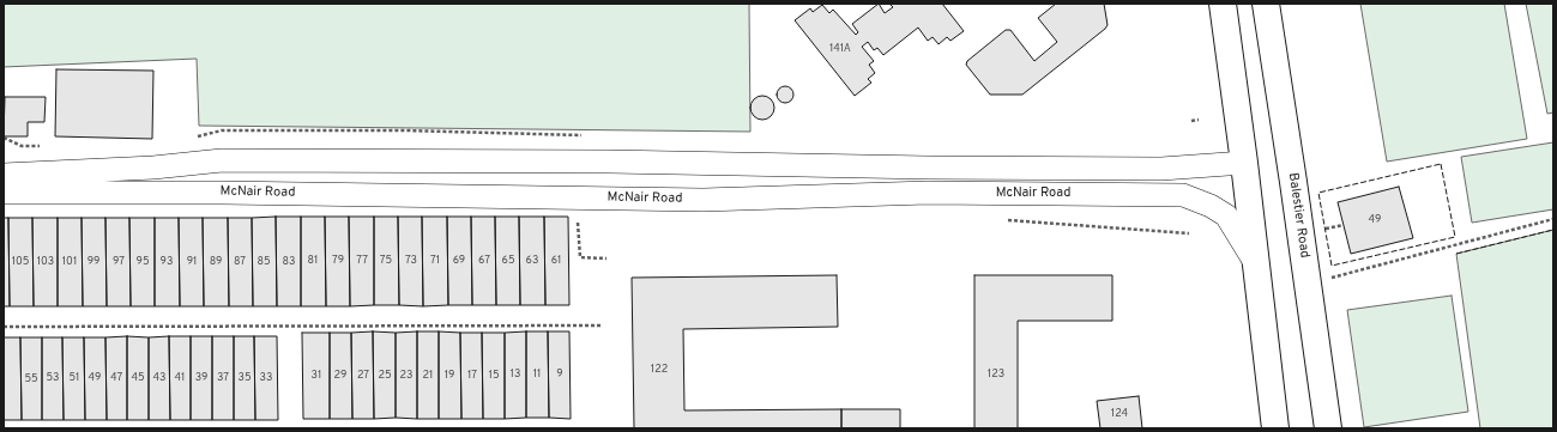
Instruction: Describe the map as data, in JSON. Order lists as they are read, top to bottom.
{
  "streets": {
    "main road": ["Balestier Road"],
    "street": ["McNair Road"]
  },
  "house_numbers": [
    "141A",
    "49",
    "81",
    "79",
    "77",
    "75",
    "73",
    "71",
    "69",
    "67",
    "65",
    "63",
    "61",
    "105",
    "103",
    "101",
    "99",
    "97",
    "95",
    "93",
    "91",
    "89",
    "87",
    "85",
    "83",
    "122",
    "13",
    "11",
    "9",
    "123",
    "31",
    "29",
    "27",
    "25",
    "23",
    "21",
    "19",
    "17",
    "15",
    "53",
    "51",
    "49",
    "47",
    "45",
    "43",
    "41",
    "39",
    "37",
    "35",
    "33",
    "55",
    "124"
  ]
}
